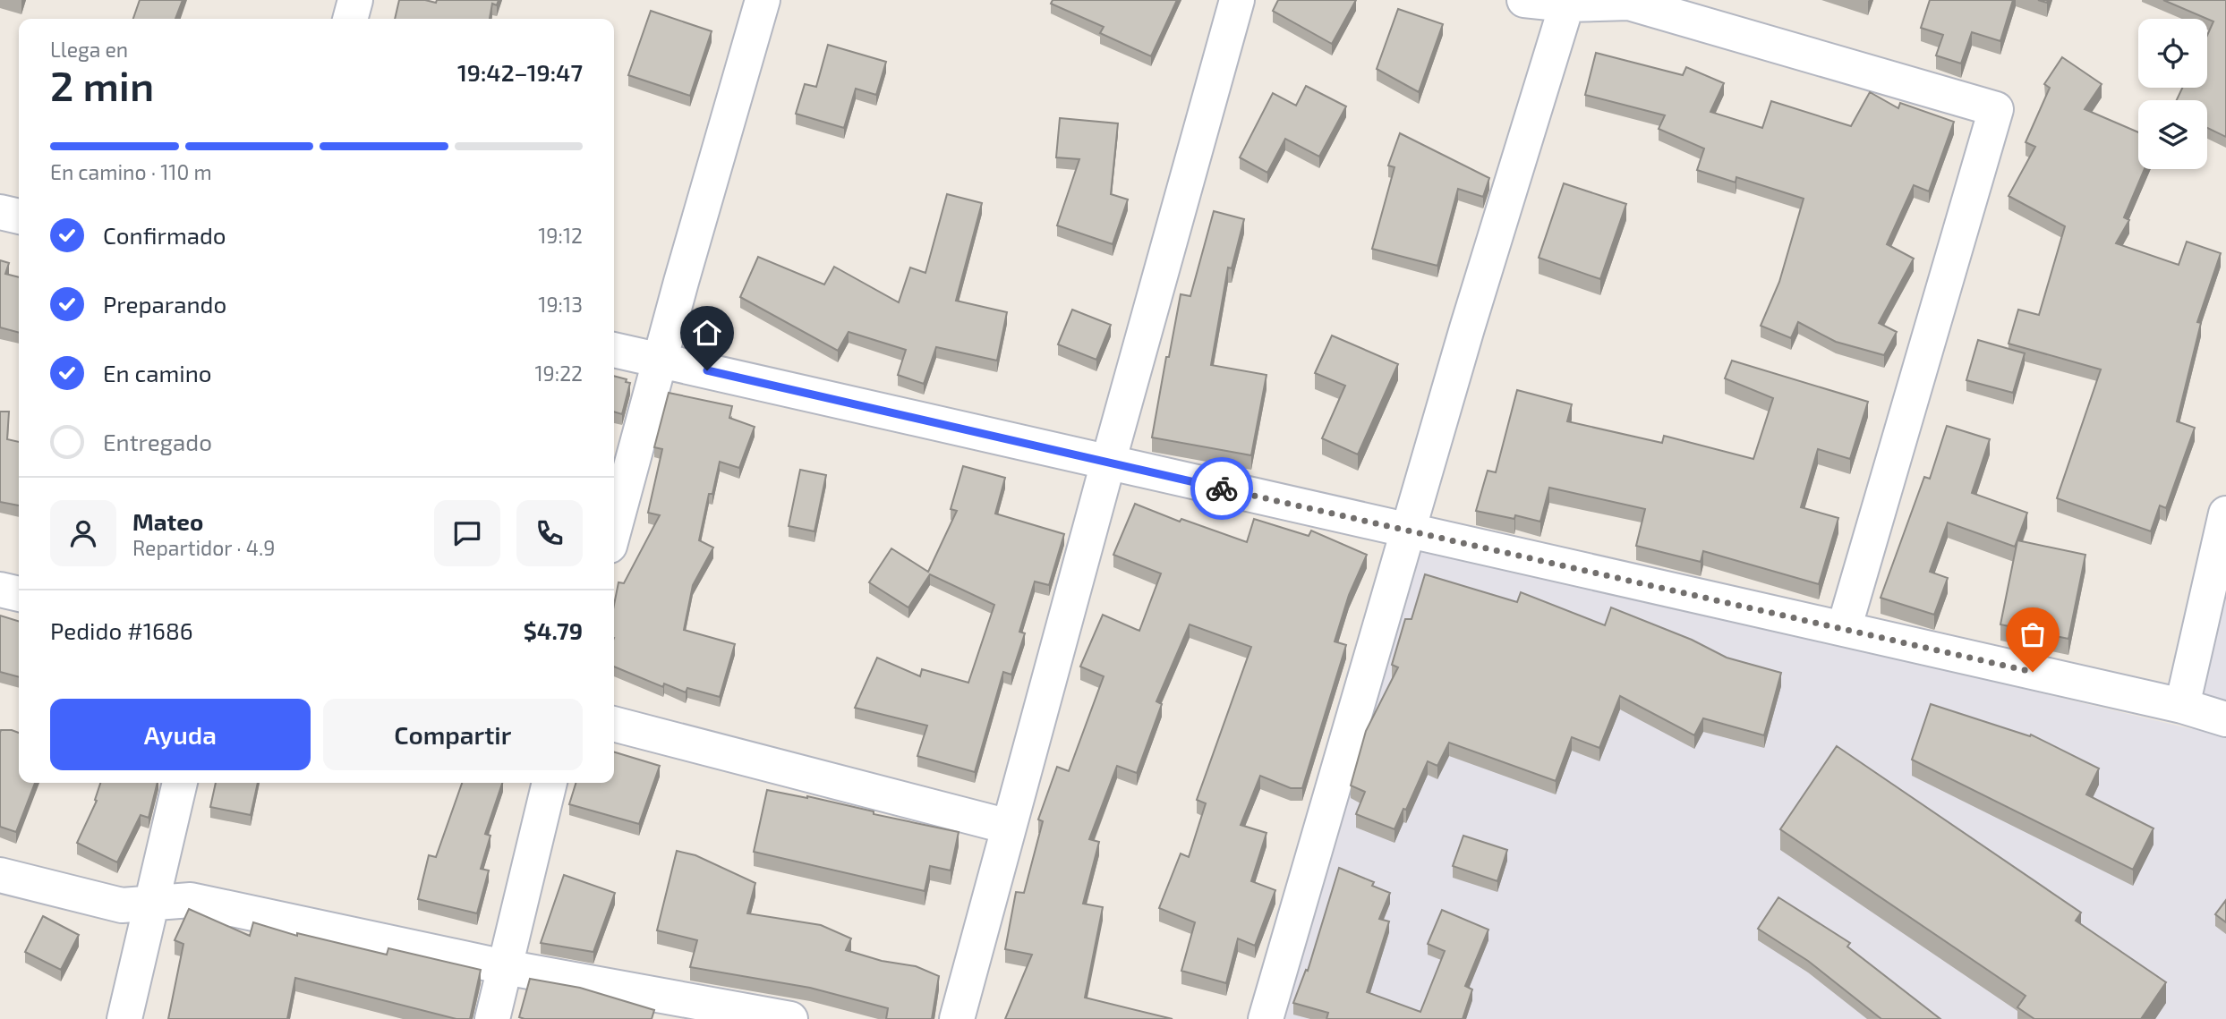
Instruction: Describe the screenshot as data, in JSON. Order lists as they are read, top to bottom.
{
  "page": {
    "heading": ["2 min", "Llega en", "19:42–19:47"],
    "panel": [
      "Mateo",
      "Repartidor · 4.9",
      "Pedido #1686",
      "$4.79"
    ],
    "bar": "En camino · 110 m",
    "list": [
      ["Confirmado", "19:12"],
      ["Preparando", "19:13"],
      ["En camino", "19:22"],
      "Entregado"
    ],
    "buttons": ["Ayuda", "Compartir"]
  }
}
